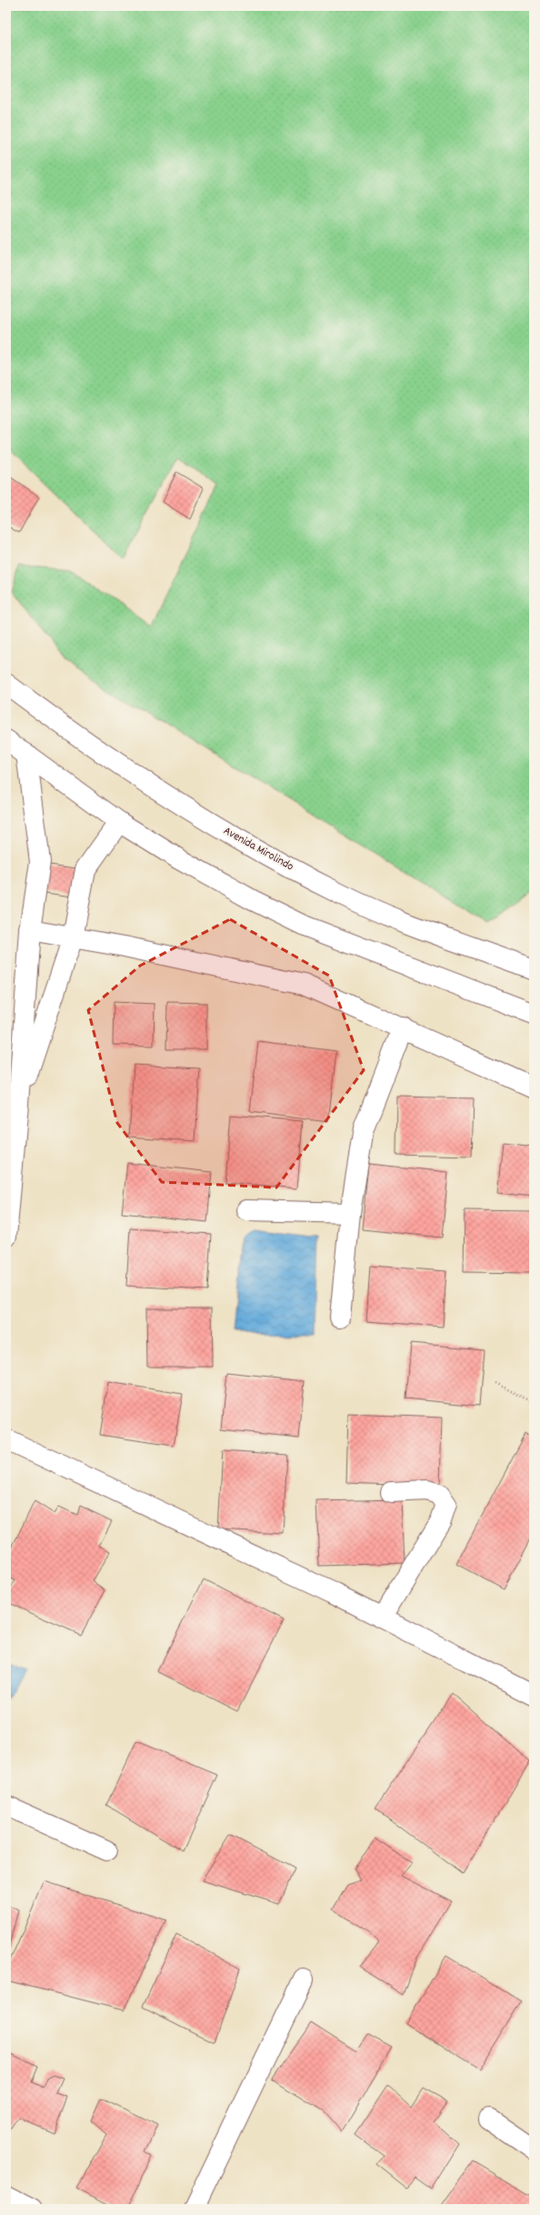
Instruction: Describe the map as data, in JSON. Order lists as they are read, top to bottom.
{
  "streets": {
    "street": ["Avenida Mirolindo"]
  }
}
